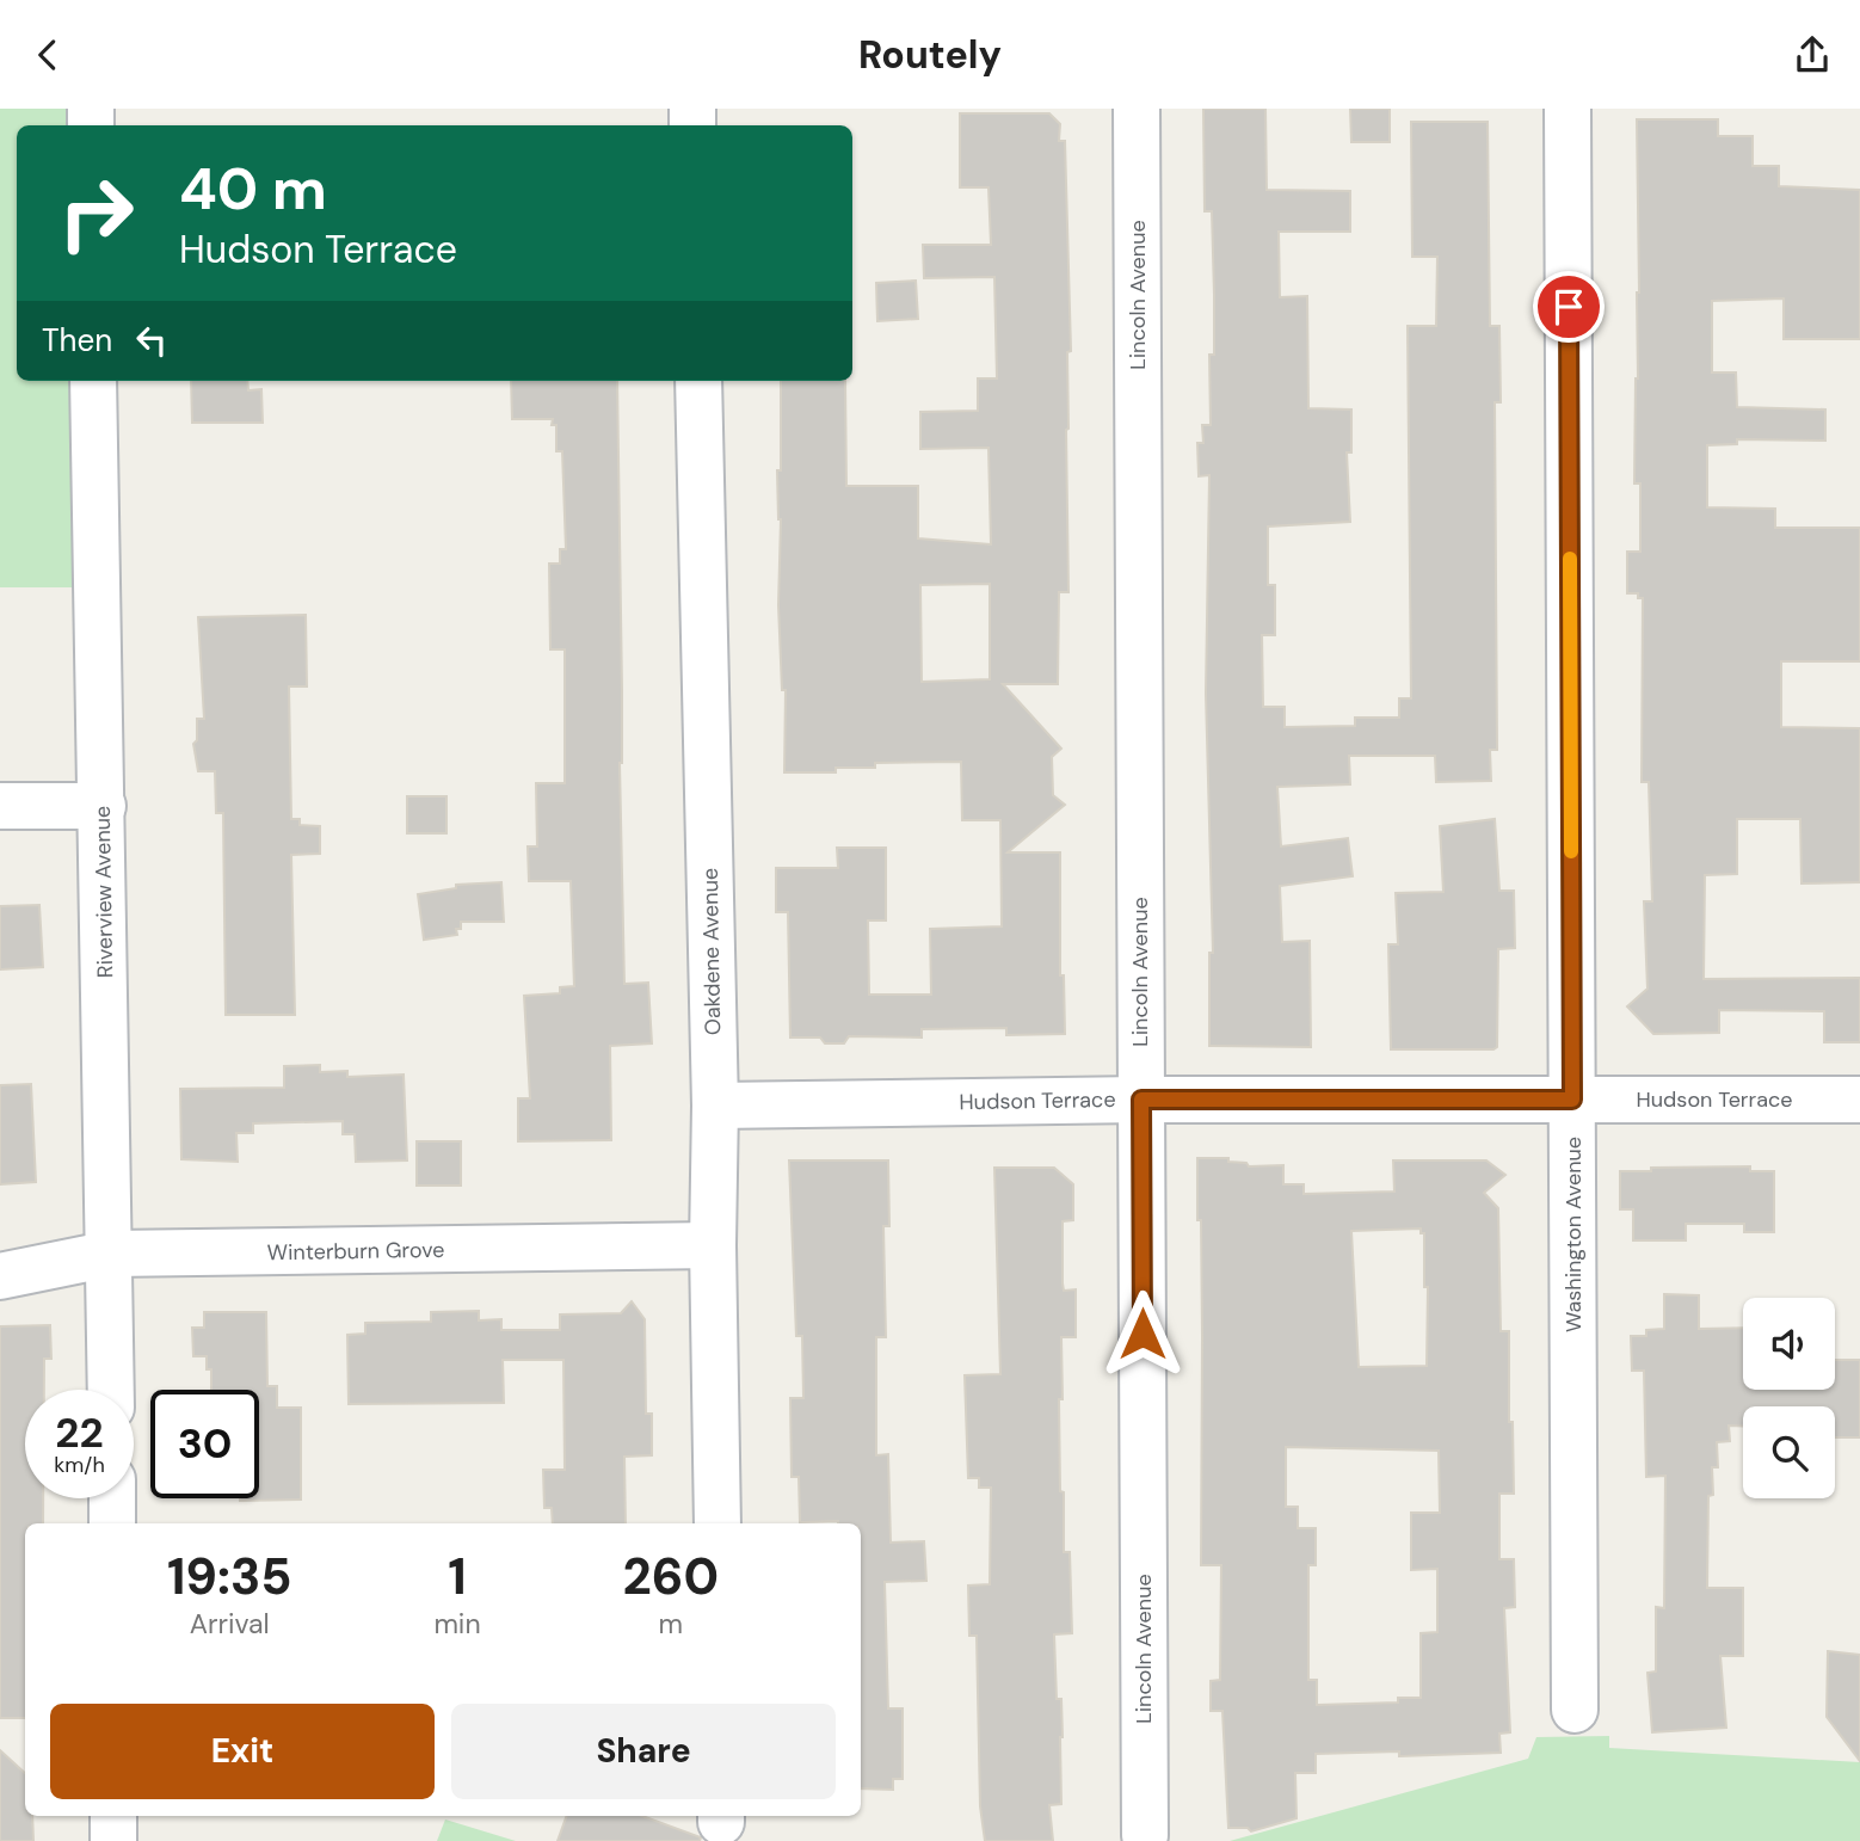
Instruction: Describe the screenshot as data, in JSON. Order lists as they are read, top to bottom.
{
  "streets": {
    "street": [
      "Lincoln Avenue",
      "Riverview Avenue",
      "Oakdene Avenue",
      "Hudson Terrace",
      "Washington Avenue",
      "Winterburn Grove"
    ]
  },
  "crossings": [
    ["Lincoln Avenue", "Hudson Terrace"],
    ["Riverview Avenue", "Winterburn Grove"],
    ["Oakdene Avenue", "Hudson Terrace"],
    ["Oakdene Avenue", "Winterburn Grove"],
    ["Hudson Terrace", "Washington Avenue"]
  ],
  "page": {
    "header": "Routely",
    "turn": ["40 m", "Hudson Terrace"],
    "then": "Then",
    "speed": "22 km/h",
    "limit": "30",
    "eta": [
      "19:35",
      "Arrival",
      "1",
      "min",
      "260",
      "m"
    ],
    "buttons": ["Exit", "Share"]
  }
}
